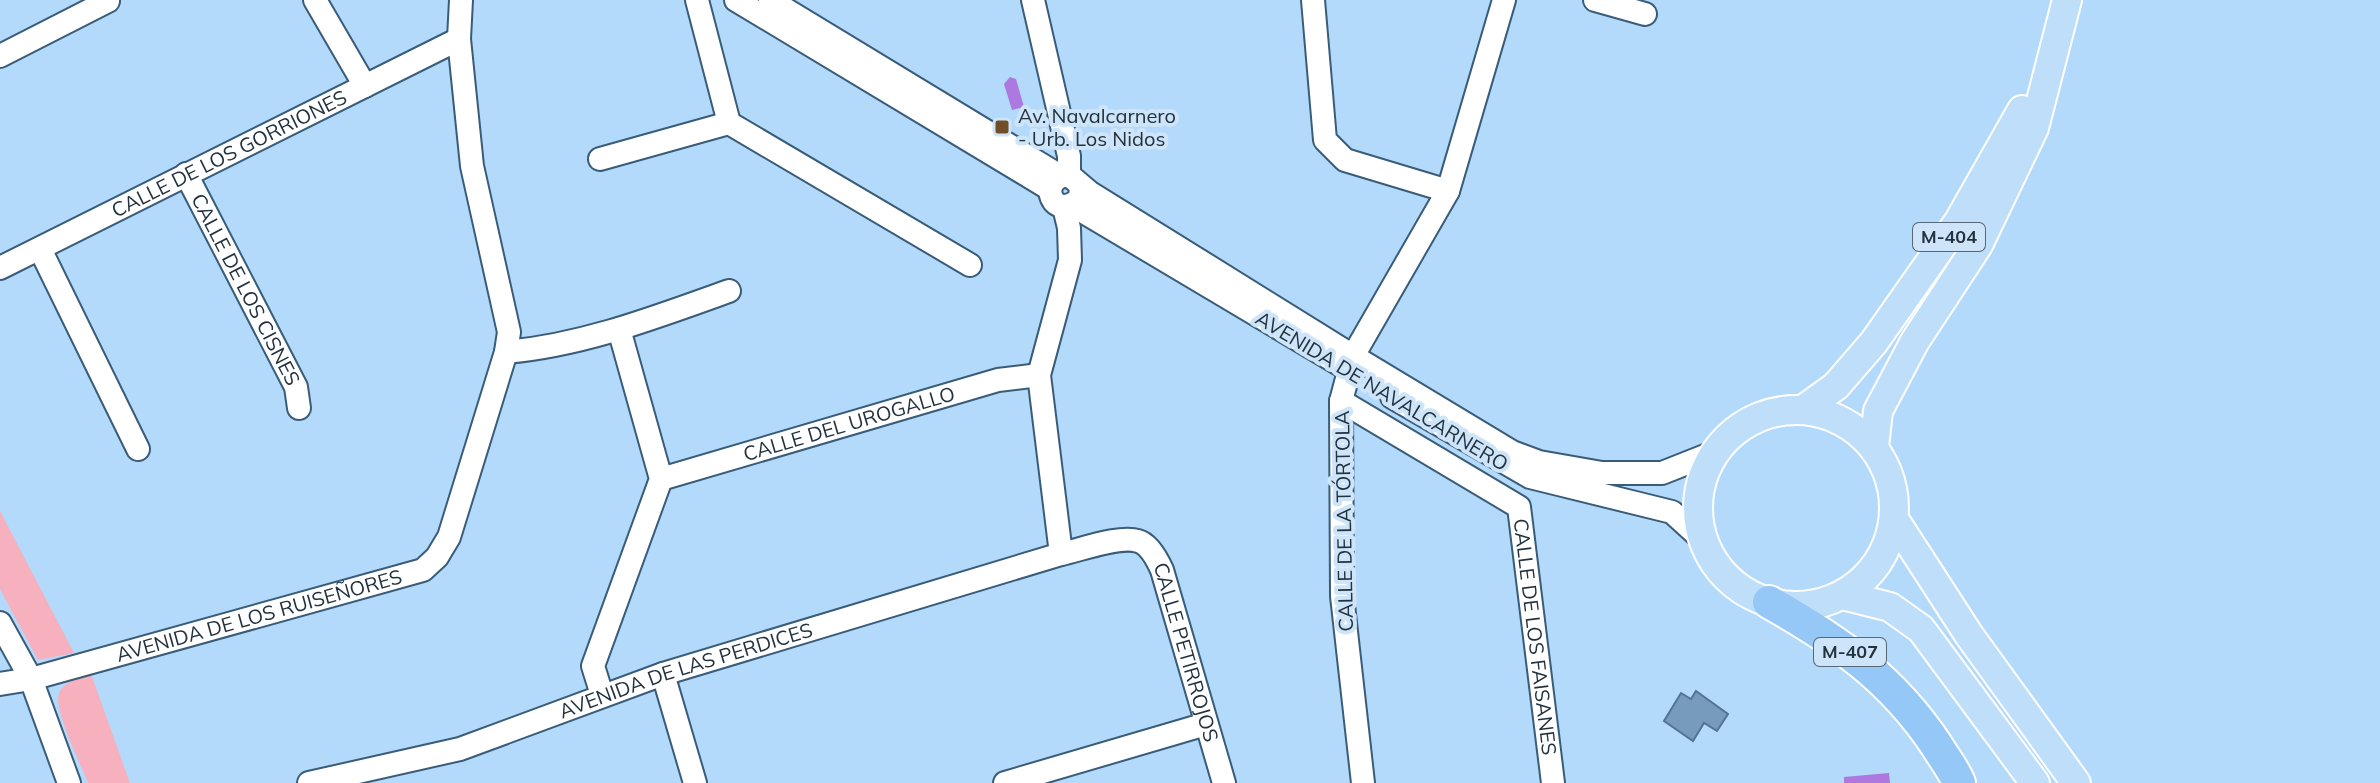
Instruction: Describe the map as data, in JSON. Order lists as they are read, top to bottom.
{
  "streets": {
    "highway": ["M-407"],
    "main road": ["M-404"],
    "street": [
      "CALLE DE LOS GORRIONES",
      "CALLE DE LOS CISNES",
      "AVENIDA DE NAVALCARNERO",
      "CALLE DEL UROGALLO",
      "CALLE DE LA TÓRTOLA",
      "AVENIDA DE LOS RUISEÑORES",
      "CALLE DE LOS FAISANES",
      "CALLE PETIRROJOS",
      "AVENIDA DE LAS PERDICES"
    ]
  },
  "crossings": [
    ["CALLE DE LOS GORRIONES", "CALLE DE LOS CISNES"],
    ["CALLE DE LOS GORRIONES", "AVENIDA DE LOS RUISEÑORES"],
    ["M-404", "AVENIDA DE NAVALCARNERO"],
    ["M-404", "M-407"],
    ["AVENIDA DE NAVALCARNERO", "CALLE DE LA TÓRTOLA"],
    ["AVENIDA DE NAVALCARNERO", "M-407"],
    ["CALLE DE LA TÓRTOLA", "CALLE DE LOS FAISANES"],
    ["CALLE PETIRROJOS", "AVENIDA DE LAS PERDICES"]
  ],
  "places": {
    "transit": ["Av. Navalcarnero - Urb. Los Nidos"]
  }
}
